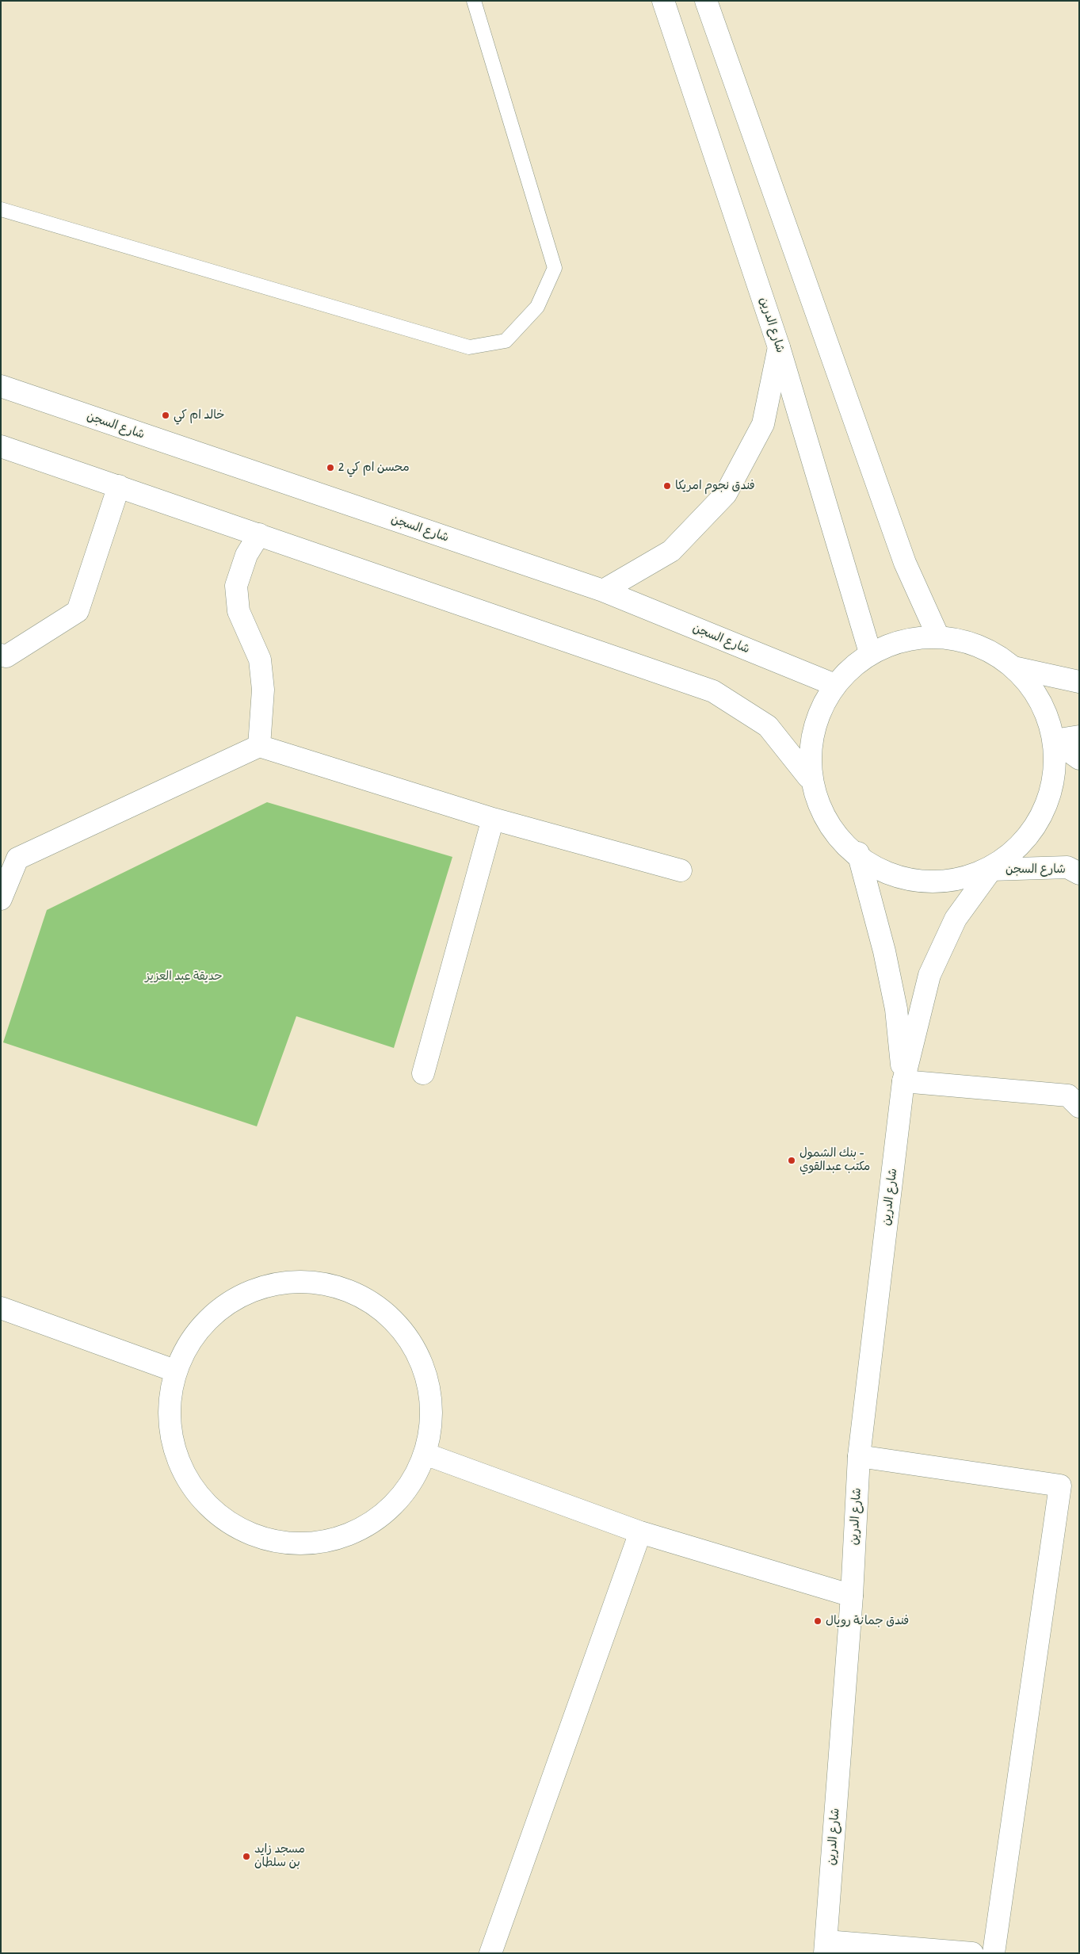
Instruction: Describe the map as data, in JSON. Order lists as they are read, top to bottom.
{
  "streets": {
    "main road": ["شارع الدرين", "شارع السجن"]
  },
  "crossings": [
    ["شارع الدرين", "شارع السجن"]
  ],
  "parks": ["حديقة عبد العزيز"],
  "places": [
    "خالد ام كي",
    "محسن ام كي 2",
    "فندق نجوم امريكا",
    "بنك الشمول - مكتب عبدالقوي",
    "فندق جمانة رويال",
    "مسجد زايد بن سلطان"
  ]
}
